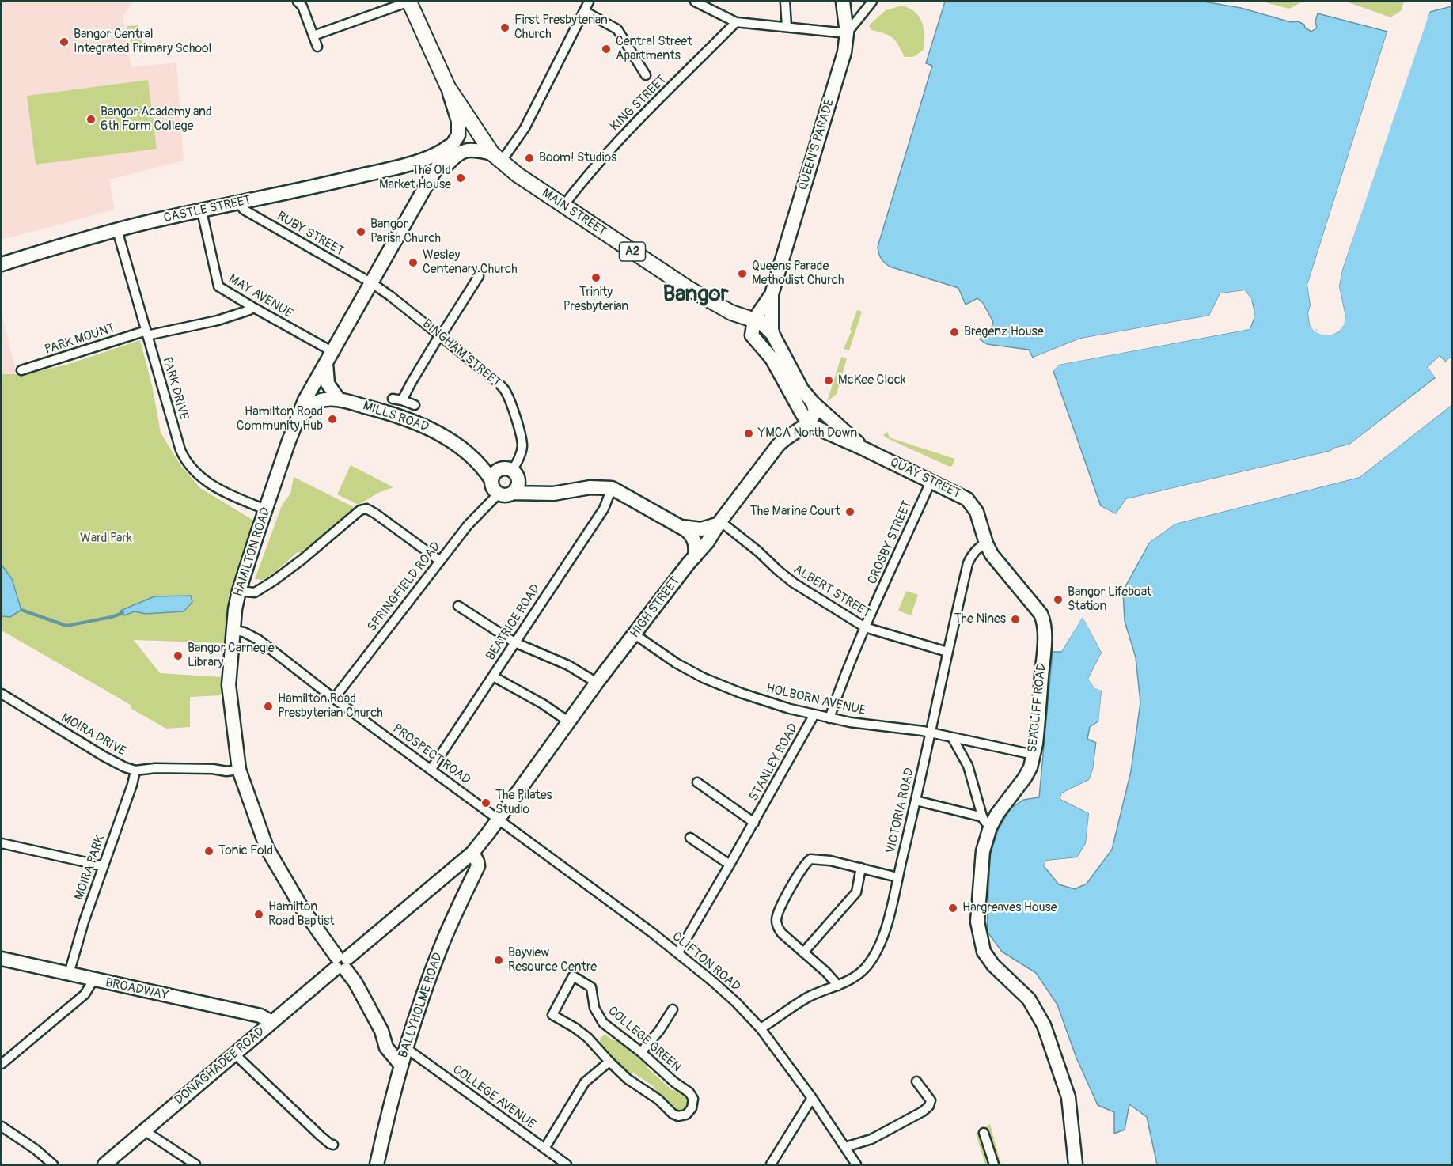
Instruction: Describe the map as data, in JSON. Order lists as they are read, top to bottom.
{
  "streets": {
    "main road": [
      "QUEEN'S PARADE",
      "CASTLE STREET",
      "MAIN STREET",
      "A2",
      "MILLS ROAD",
      "QUAY STREET",
      "HAMILTON ROAD",
      "HIGH STREET",
      "SEACLIFF ROAD",
      "BROADWAY",
      "BALLYHOLME ROAD",
      "DONAGHADEE ROAD"
    ],
    "street": [
      "KING STREET",
      "RUBY STREET",
      "MAY AVENUE",
      "PARK MOUNT",
      "BINGHAM STREET",
      "PARK DRIVE",
      "CROSBY STREET",
      "SPRINGFIELD ROAD",
      "ALBERT STREET",
      "BEATRICE ROAD",
      "HOLBORN AVENUE",
      "MOIRA DRIVE",
      "PROSPECT ROAD",
      "STANLEY ROAD",
      "VICTORIA ROAD",
      "MOIRA PARK",
      "CLIFTON ROAD",
      "COLLEGE GREEN",
      "COLLEGE AVENUE"
    ]
  },
  "crossings": [
    ["KING STREET", "MAIN STREET"],
    ["CASTLE STREET", "MAIN STREET"],
    ["CASTLE STREET", "RUBY STREET"],
    ["CASTLE STREET", "MAY AVENUE"],
    ["CASTLE STREET", "PARK DRIVE"],
    ["CASTLE STREET", "HAMILTON ROAD"],
    ["MAIN STREET", "HAMILTON ROAD"],
    ["RUBY STREET", "BINGHAM STREET"],
    ["RUBY STREET", "HAMILTON ROAD"],
    ["MAY AVENUE", "PARK MOUNT"],
    ["MAY AVENUE", "HAMILTON ROAD"],
    ["PARK MOUNT", "PARK DRIVE"],
    ["BINGHAM STREET", "MILLS ROAD"],
    ["BINGHAM STREET", "HAMILTON ROAD"],
    ["BINGHAM STREET", "SPRINGFIELD ROAD"],
    ["PARK DRIVE", "HAMILTON ROAD"],
    ["MILLS ROAD", "HAMILTON ROAD"],
    ["MILLS ROAD", "SPRINGFIELD ROAD"],
    ["QUAY STREET", "CROSBY STREET"],
    ["QUAY STREET", "SEACLIFF ROAD"],
    ["QUAY STREET", "VICTORIA ROAD"],
    ["CROSBY STREET", "ALBERT STREET"],
    ["CROSBY STREET", "HOLBORN AVENUE"],
    ["HAMILTON ROAD", "MOIRA DRIVE"],
    ["HAMILTON ROAD", "PROSPECT ROAD"],
    ["HAMILTON ROAD", "BALLYHOLME ROAD"],
    ["HAMILTON ROAD", "DONAGHADEE ROAD"],
    ["HAMILTON ROAD", "COLLEGE AVENUE"],
    ["SPRINGFIELD ROAD", "PROSPECT ROAD"],
    ["ALBERT STREET", "HIGH STREET"],
    ["ALBERT STREET", "VICTORIA ROAD"],
    ["HIGH STREET", "HOLBORN AVENUE"],
    ["HIGH STREET", "PROSPECT ROAD"],
    ["HIGH STREET", "CLIFTON ROAD"],
    ["HIGH STREET", "DONAGHADEE ROAD"],
    ["BEATRICE ROAD", "PROSPECT ROAD"],
    ["HOLBORN AVENUE", "SEACLIFF ROAD"],
    ["HOLBORN AVENUE", "STANLEY ROAD"],
    ["HOLBORN AVENUE", "VICTORIA ROAD"],
    ["SEACLIFF ROAD", "VICTORIA ROAD"],
    ["MOIRA DRIVE", "MOIRA PARK"],
    ["PROSPECT ROAD", "CLIFTON ROAD"],
    ["PROSPECT ROAD", "DONAGHADEE ROAD"],
    ["STANLEY ROAD", "CLIFTON ROAD"],
    ["VICTORIA ROAD", "CLIFTON ROAD"],
    ["MOIRA PARK", "BROADWAY"],
    ["CLIFTON ROAD", "DONAGHADEE ROAD"],
    ["BROADWAY", "DONAGHADEE ROAD"],
    ["BALLYHOLME ROAD", "DONAGHADEE ROAD"],
    ["BALLYHOLME ROAD", "COLLEGE AVENUE"]
  ],
  "districts": ["Bangor"],
  "parks": ["Ward Park"],
  "places": [
    "First Presbyterian Church",
    "Bangor Central Integrated Primary School",
    "Central Street Apartments",
    "Bangor Academy and 6th Form College",
    "Boom! Studios",
    "The Old Market House",
    "Bangor Parish Church",
    "Wesley Centenary Church",
    "Queens Parade Methodist Church",
    "Trinity Presbyterian",
    "Bregenz House",
    "McKee Clock",
    "Hamilton Road Community Hub",
    "YMCA North Down",
    "The Marine Court",
    "Bangor Lifeboat Station",
    "The Nines",
    "Bangor Carnegie Library",
    "Hamilton Road Presbyterian Church",
    "The Pilates Studio",
    "Tonic Fold",
    "Hargreaves House",
    "Hamilton Road Baptist",
    "Bayview Resource Centre"
  ]
}
